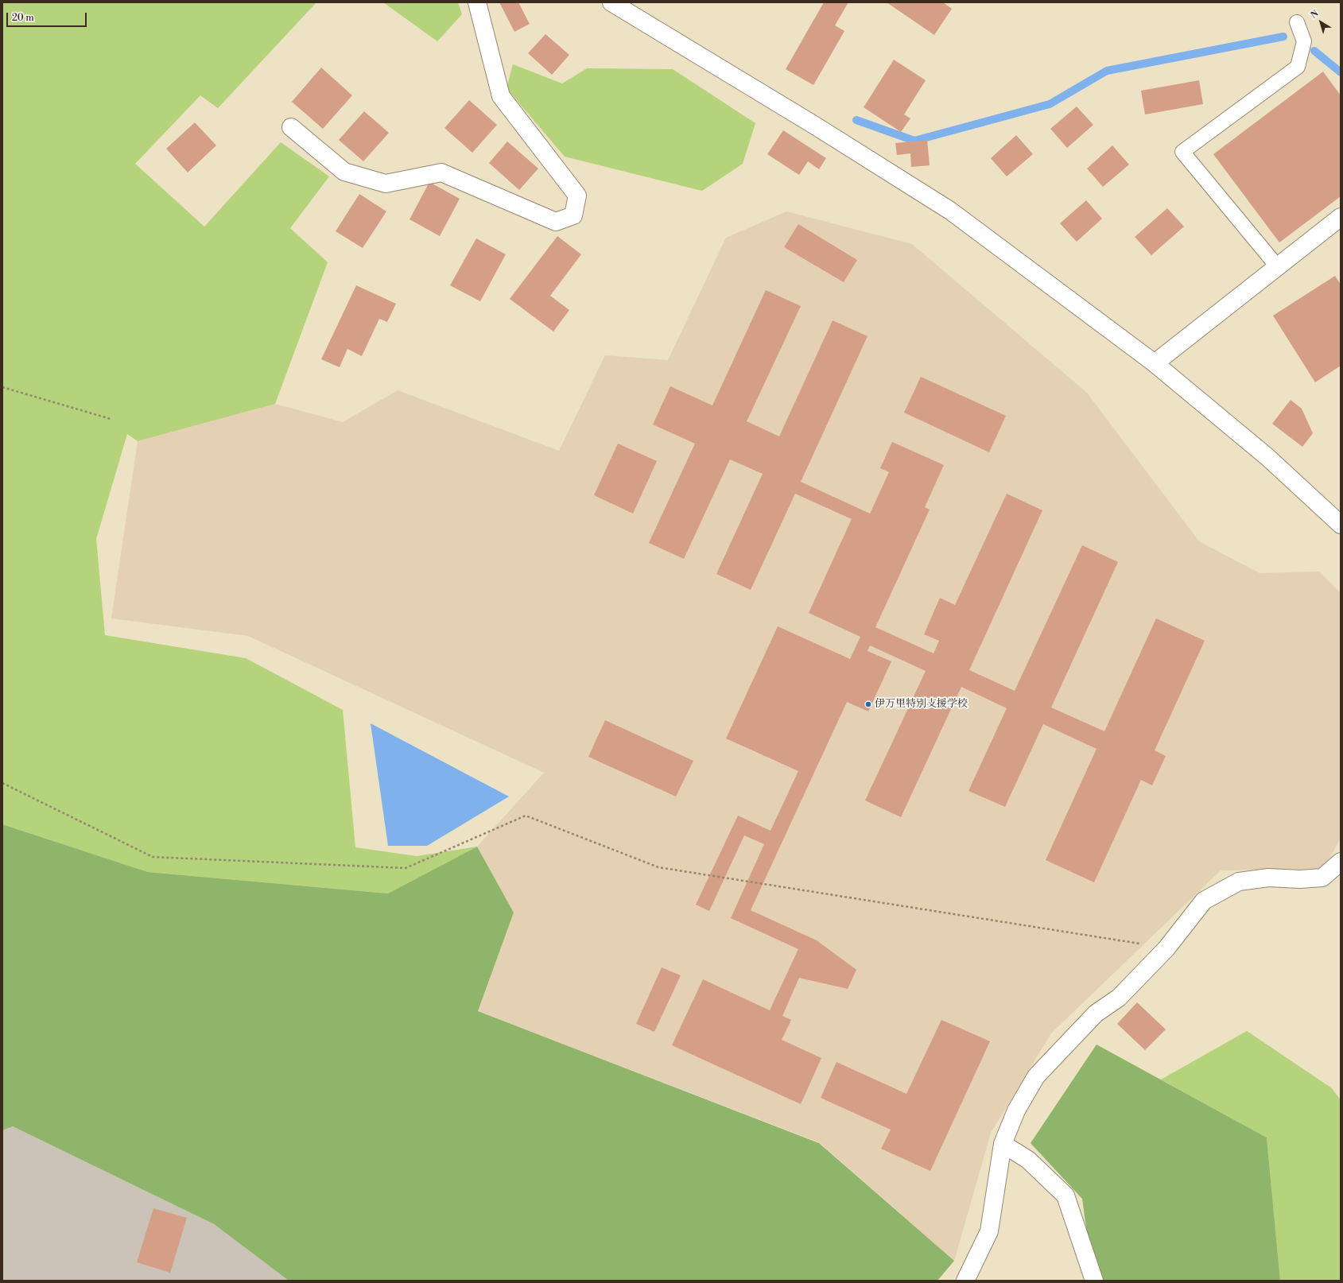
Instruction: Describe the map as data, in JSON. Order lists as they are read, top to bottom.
{
  "places": ["伊万里特別支援学校"],
  "scale_bar": "20 m",
  "north": "top left"
}
